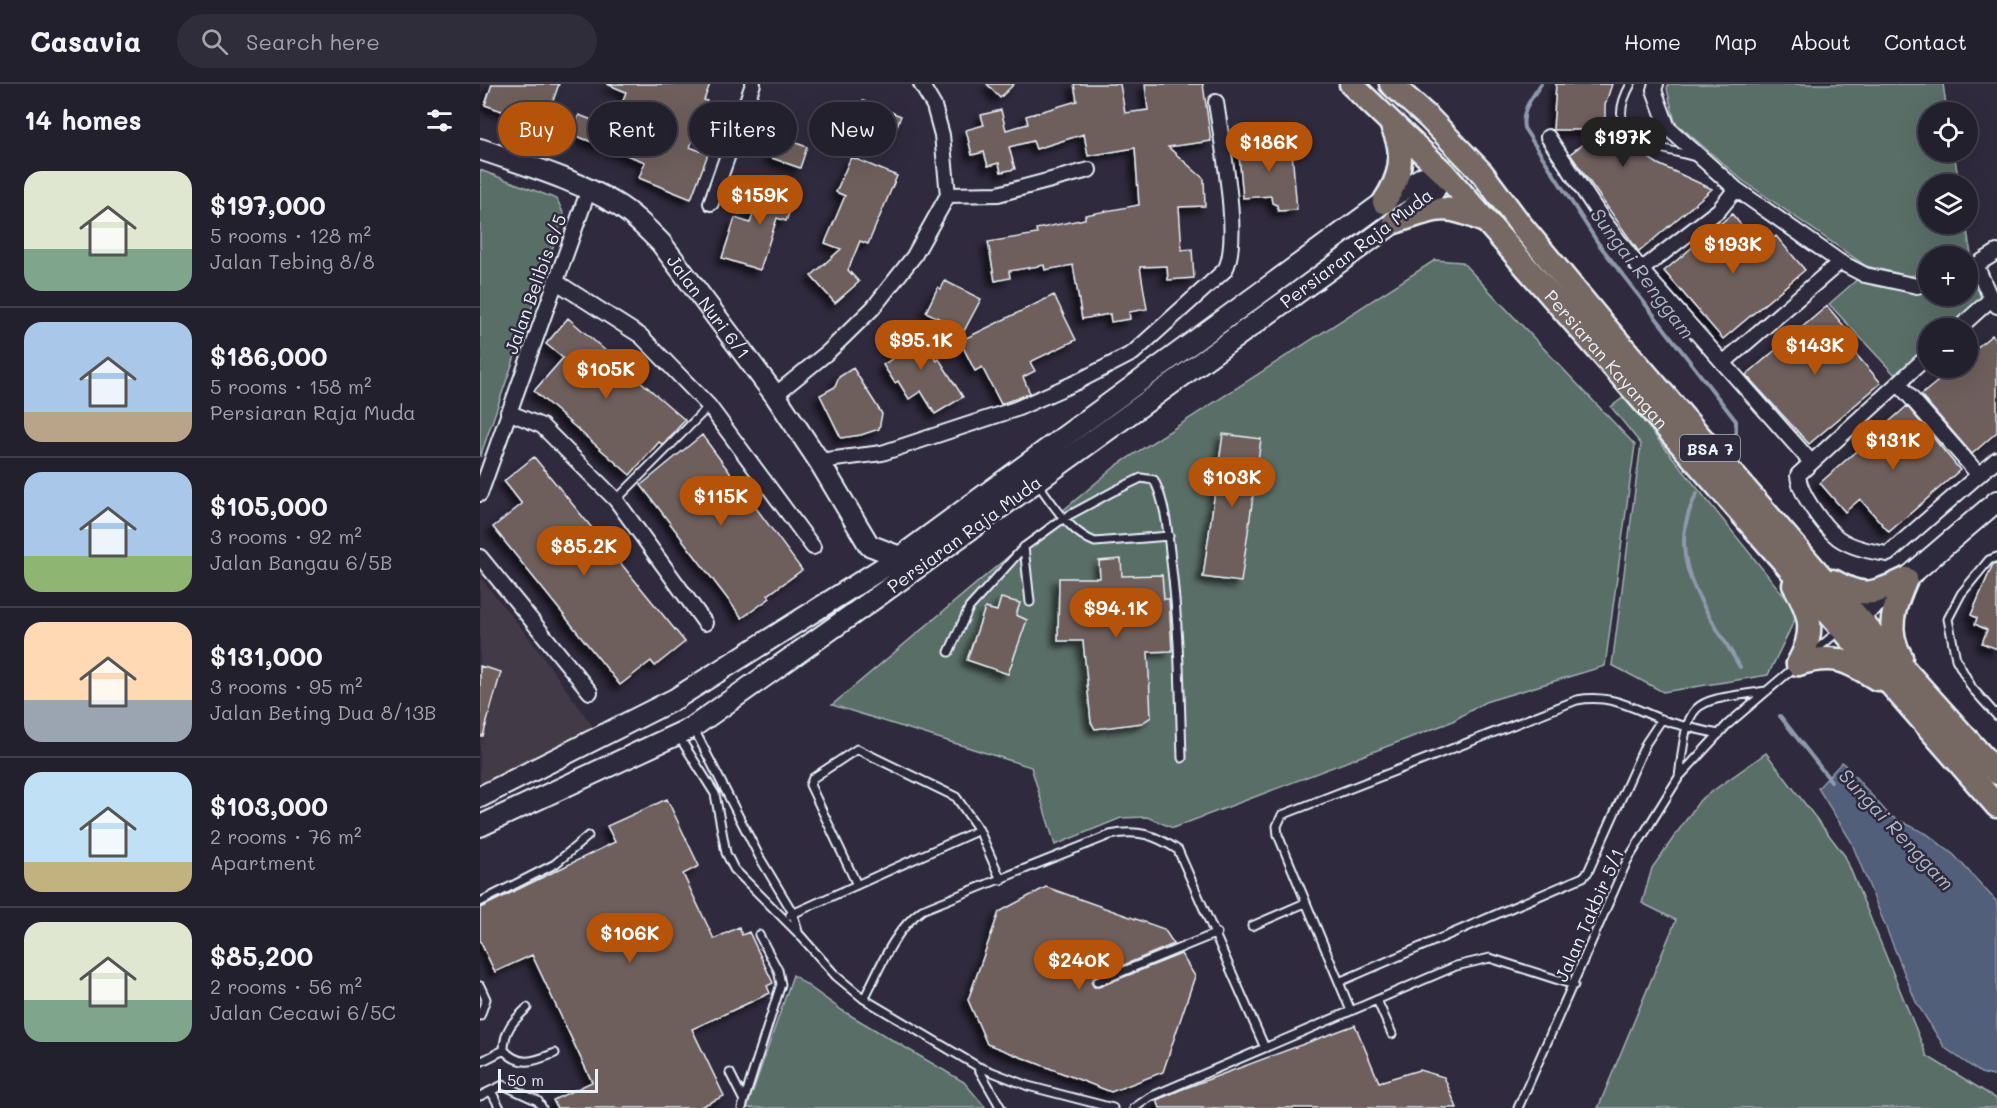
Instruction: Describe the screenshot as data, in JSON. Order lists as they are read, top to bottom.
{
  "streets": {
    "main road": [
      "Persiaran Raja Muda",
      "Jalan Nuri 6/1",
      "Persiaran Kayangan",
      "BSA 7"
    ],
    "street": ["Jalan Belibis 6/5"],
    "lane": ["Jalan Takbir 5/1"]
  },
  "crossings": [
    ["Persiaran Raja Muda", "Persiaran Kayangan"],
    ["Persiaran Raja Muda", "BSA 7"],
    ["Jalan Belibis 6/5", "Jalan Nuri 6/1"],
    ["Persiaran Kayangan", "BSA 7"],
    ["Persiaran Kayangan", "Jalan Takbir 5/1"]
  ],
  "water": ["Sungai Renggam"],
  "scale_bar": "50 m",
  "page": {
    "header": "Casavia",
    "search": "Search here",
    "nav": [
      "Home",
      "Map",
      "About",
      "Contact"
    ],
    "heading": "14 homes",
    "map_buttons": ["+", "−"],
    "chip": [
      "Buy",
      "Rent",
      "Filters",
      "New"
    ],
    "price": [
      "$197K",
      "$186K",
      "$159K",
      "$193K",
      "$95.1K",
      "$143K",
      "$105K",
      "$131K",
      "$103K",
      "$115K",
      "$85.2K",
      "$94.1K",
      "$106K",
      "$240K"
    ],
    "list": [
      {
        "name": "$197,000",
        "note": "5 rooms · 128 m² · Jalan Tebing 8/8"
      },
      {
        "name": "$186,000",
        "note": "5 rooms · 158 m² · Persiaran Raja Muda"
      },
      {
        "name": "$105,000",
        "note": "3 rooms · 92 m² · Jalan Bangau 6/5B"
      },
      {
        "name": "$131,000",
        "note": "3 rooms · 95 m² · Jalan Beting Dua 8/13B"
      },
      {
        "name": "$103,000",
        "note": "2 rooms · 76 m² · Apartment"
      },
      {
        "name": "$85,200",
        "note": "2 rooms · 56 m² · Jalan Cecawi 6/5C"
      }
    ],
    "scale": "50 m"
  }
}
